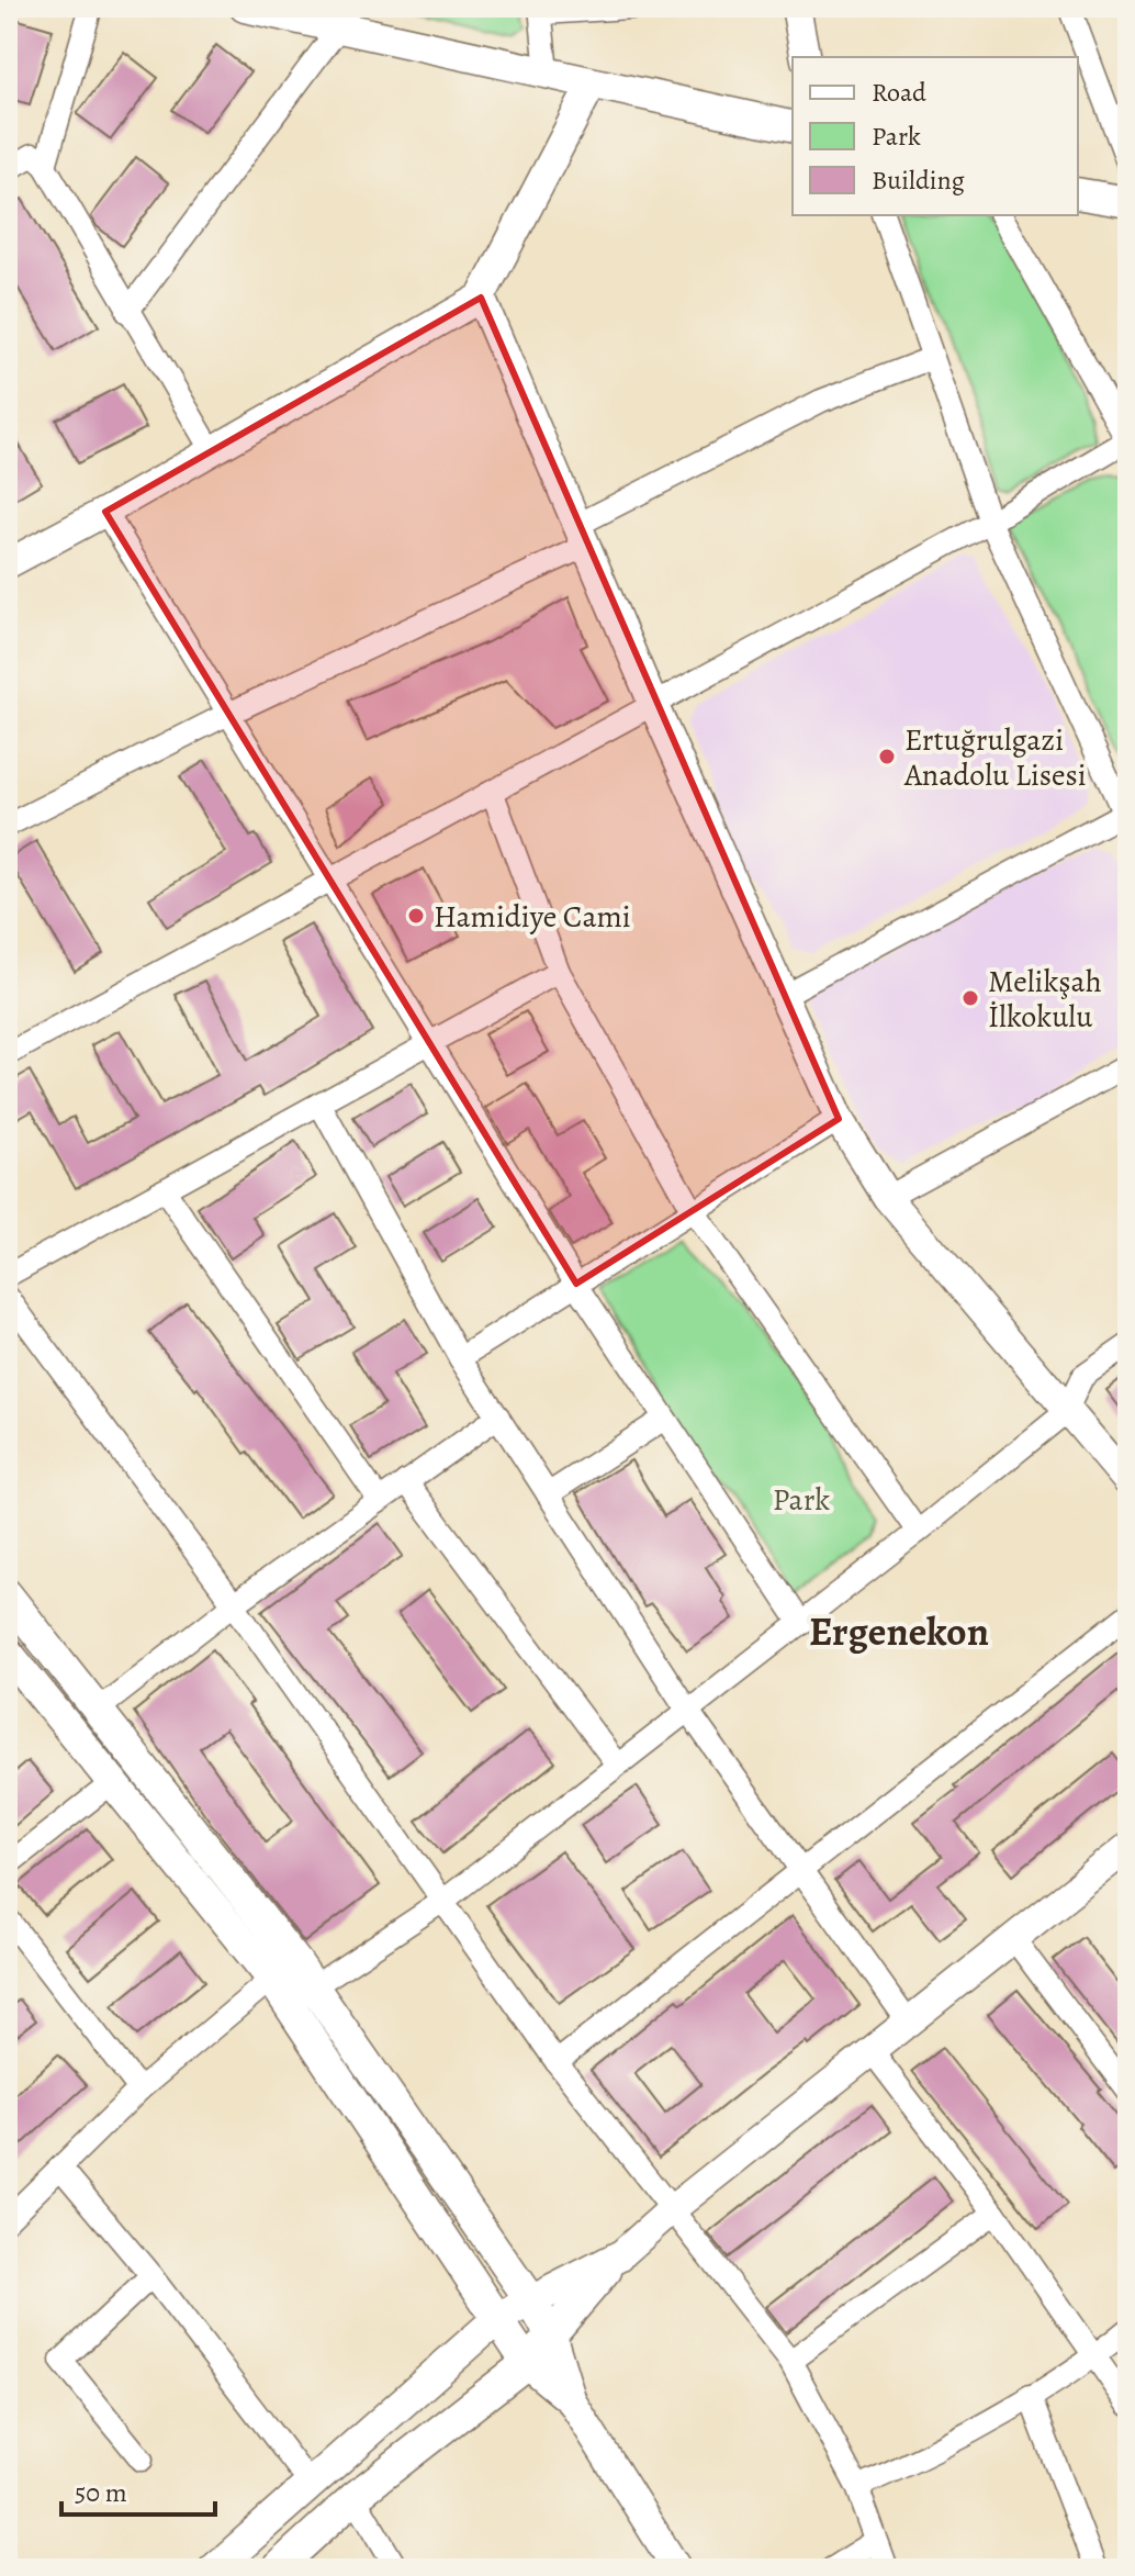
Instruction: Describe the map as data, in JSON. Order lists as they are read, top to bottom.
{
  "districts": ["Ergenekon"],
  "parks": ["Park"],
  "places": ["Ertuğrulgazi Anadolu Lisesi", "Hamidiye Cami", "Melikşah İlkokulu"],
  "legend": ["Road", "Park", "Building"],
  "scale_bar": "50 m"
}
